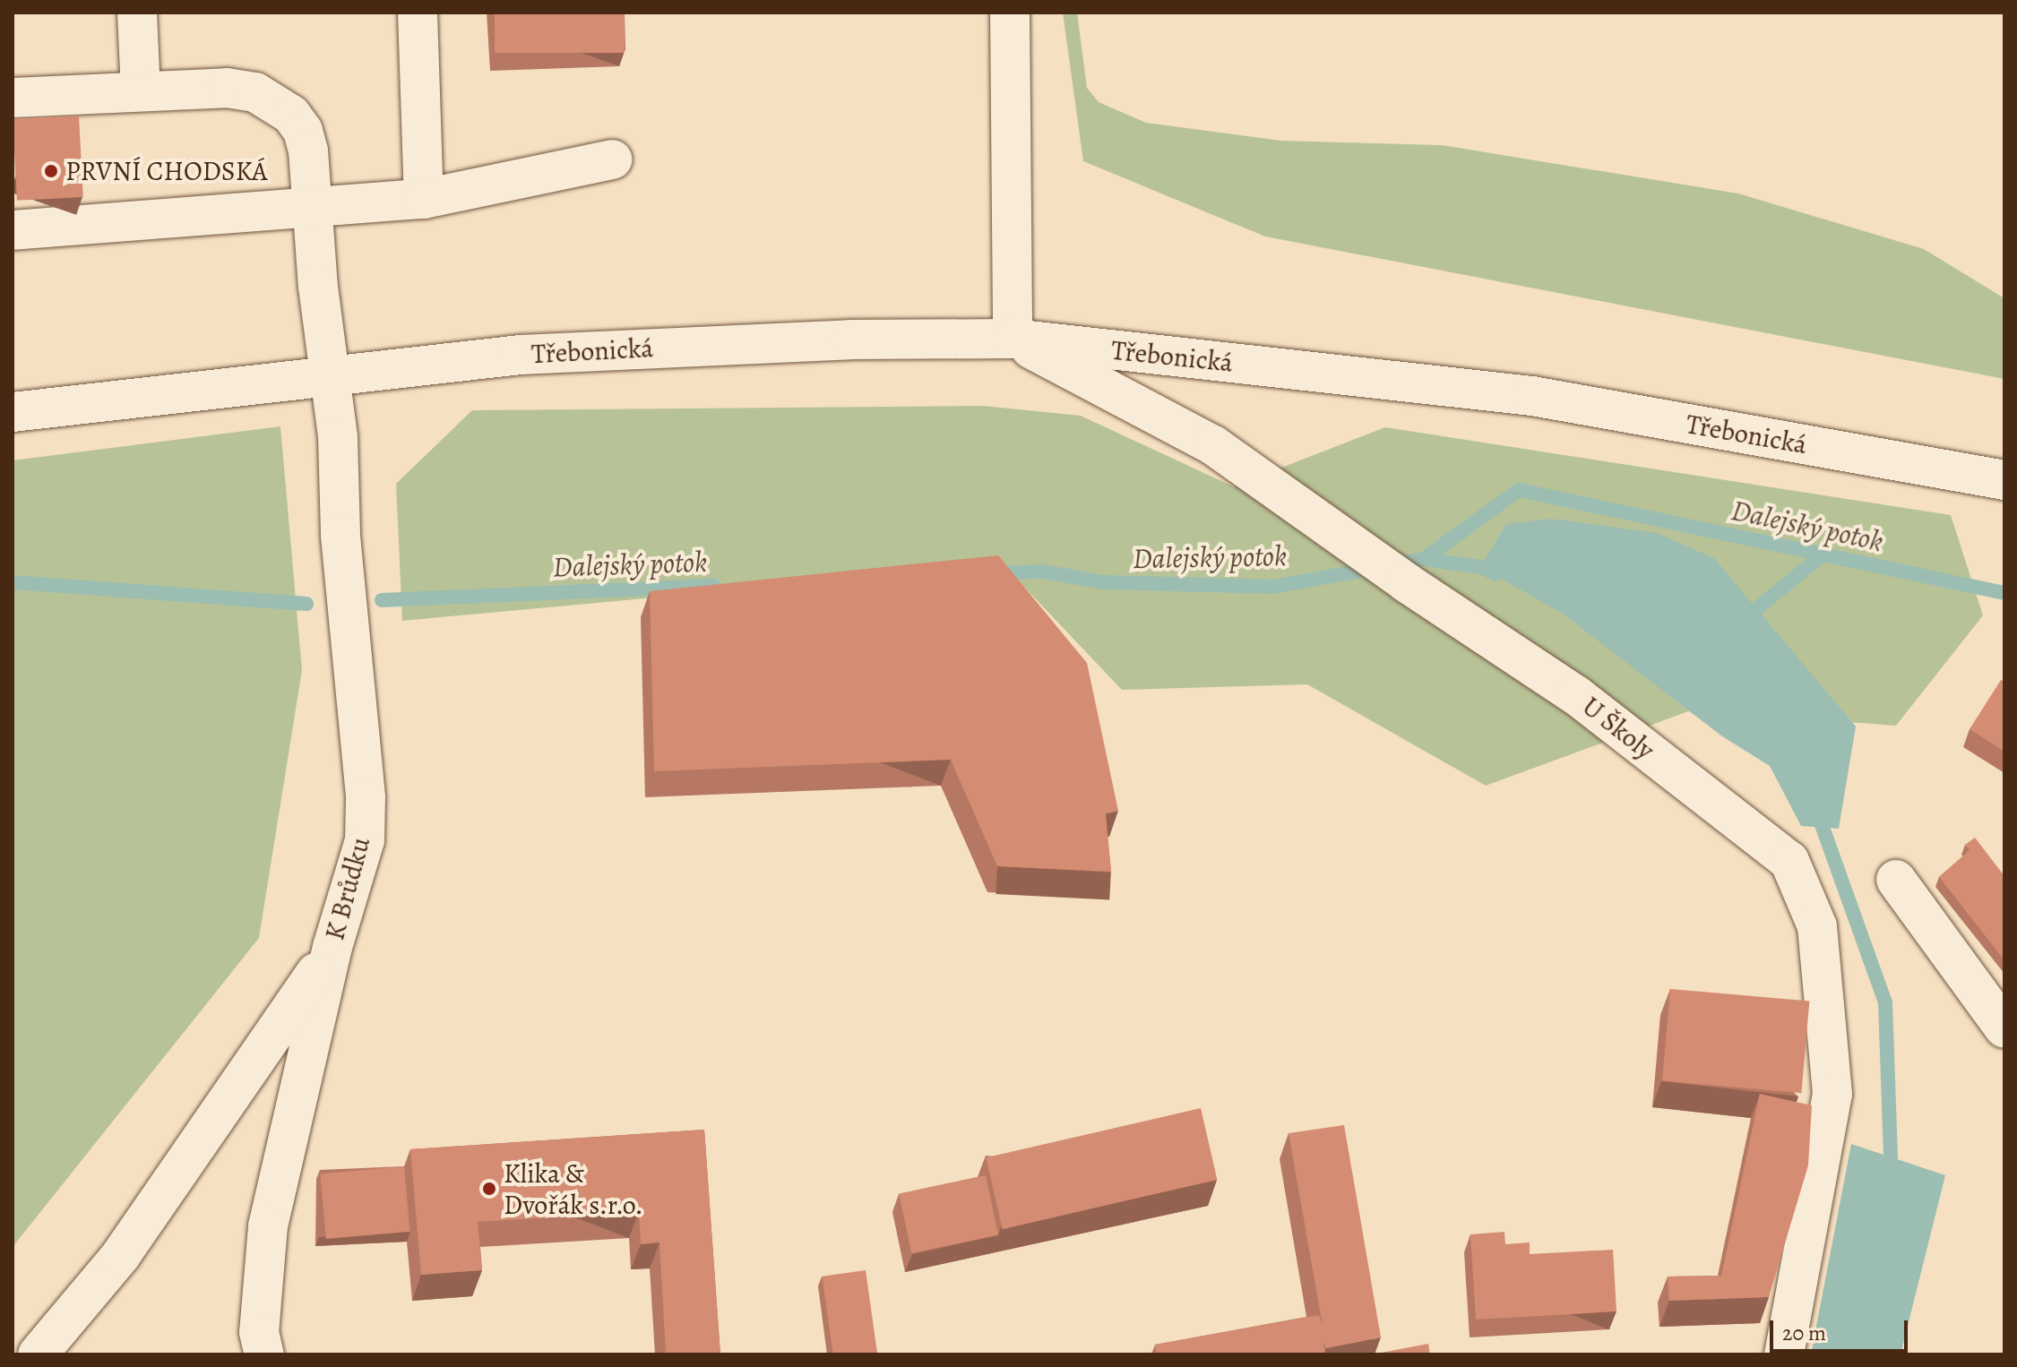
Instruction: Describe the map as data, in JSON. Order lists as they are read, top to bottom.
{
  "streets": {
    "street": ["Třebonická", "U Školy", "K Brůdku"]
  },
  "crossings": [
    ["Třebonická", "U Školy"],
    ["Třebonická", "K Brůdku"]
  ],
  "water": ["Dalejský potok"],
  "places": ["PRVNÍ CHODSKÁ", "Klika & Dvořák s.r.o."],
  "scale_bar": "20 m"
}
